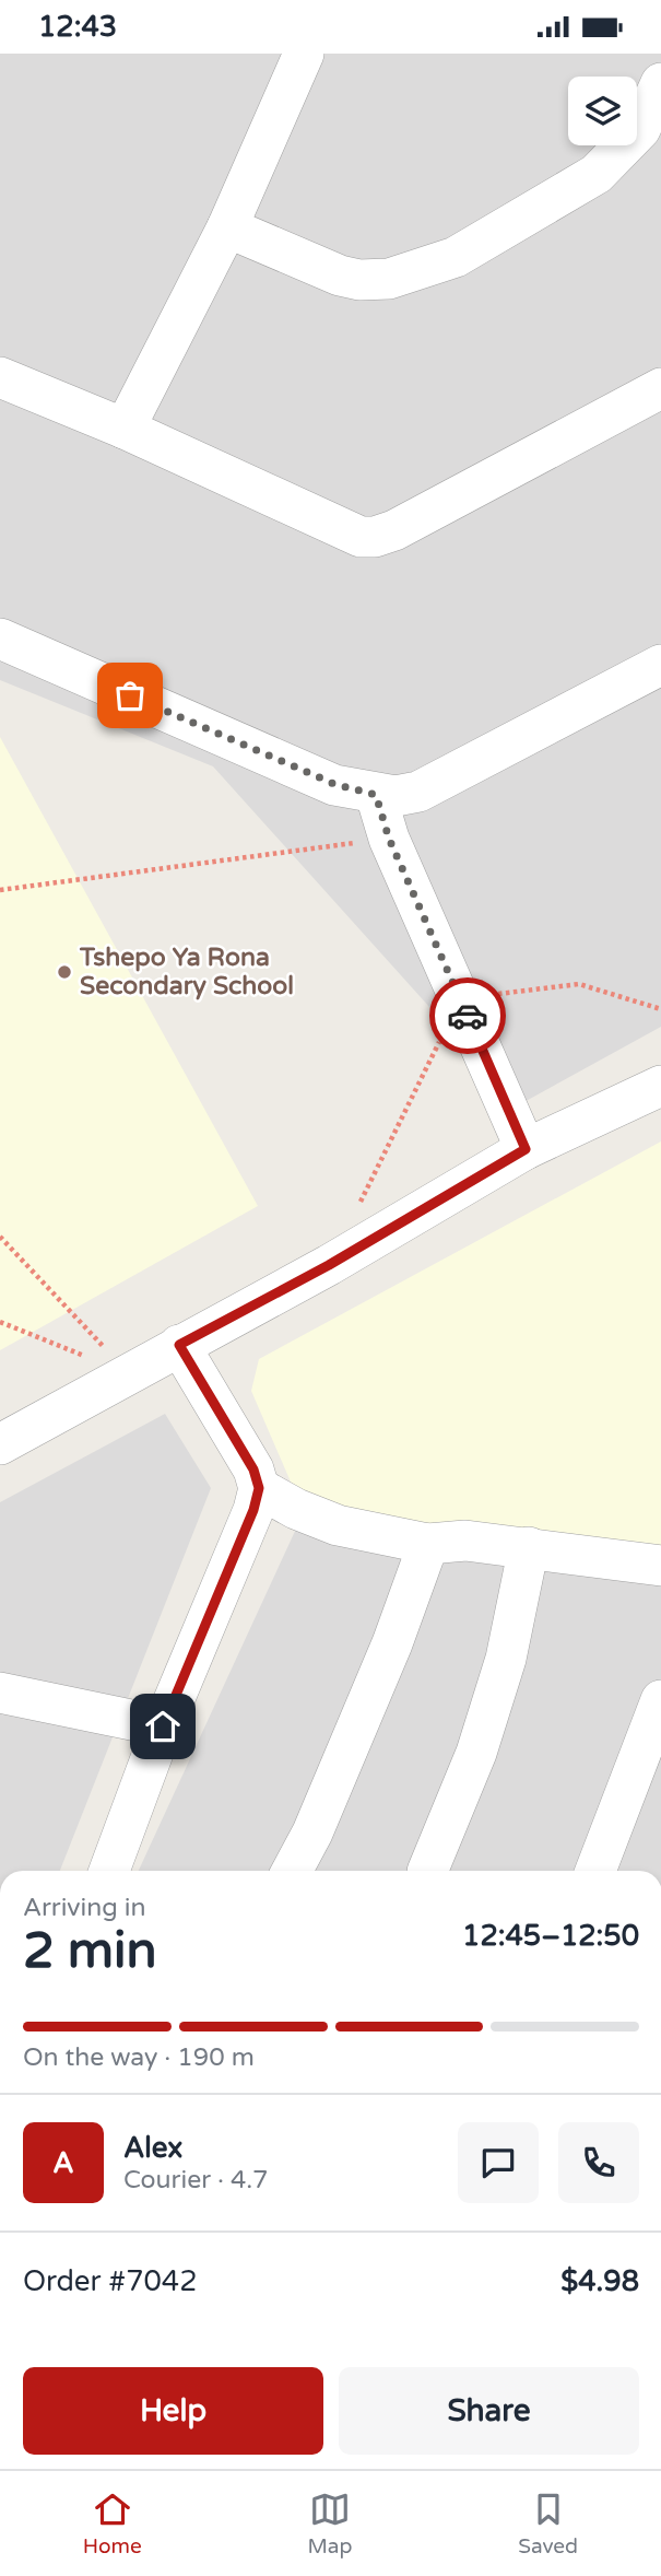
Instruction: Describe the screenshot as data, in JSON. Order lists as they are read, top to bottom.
{
  "places": ["Tshepo Ya Rona Secondary School"],
  "page": {
    "status": "12:43",
    "heading": ["2 min", "Arriving in", "12:45–12:50"],
    "panel": [
      "Alex",
      "Courier · 4.7",
      "Order #7042",
      "$4.98"
    ],
    "bar": "On the way · 190 m",
    "round": "A",
    "buttons": ["Help", "Share"],
    "tabs": ["Home", "Map", "Saved"]
  }
}
